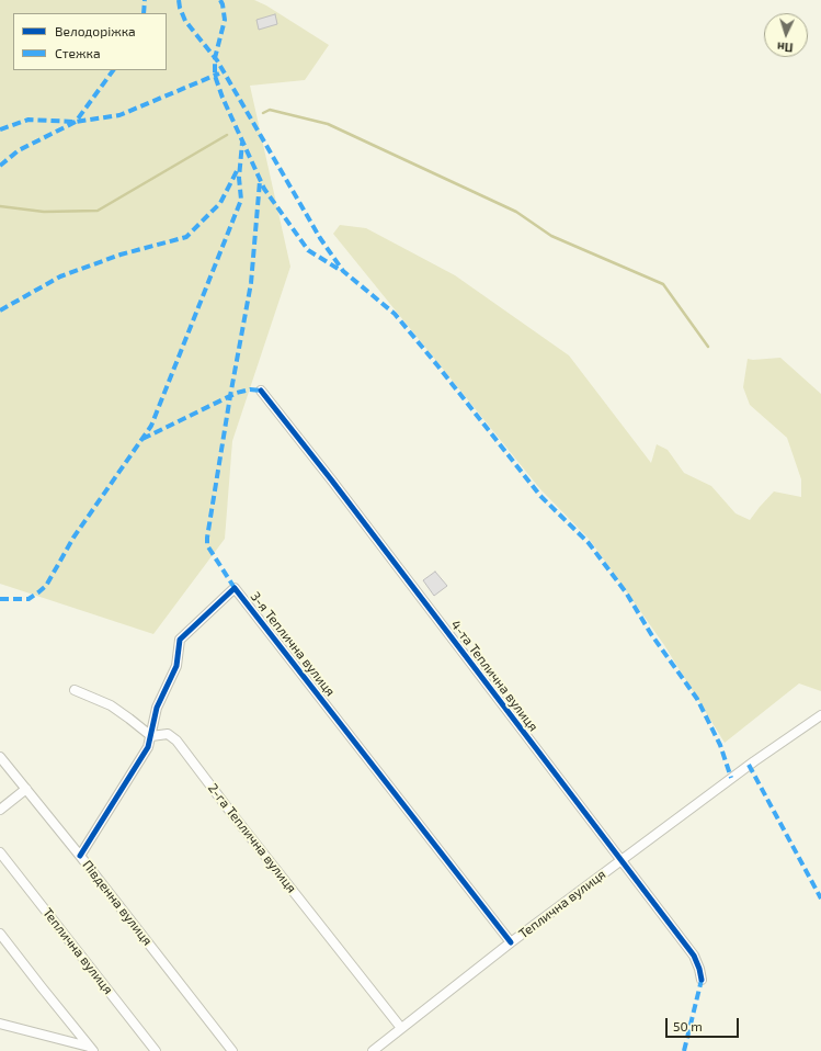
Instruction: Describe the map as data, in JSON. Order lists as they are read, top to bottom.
{
  "streets": {
    "street": [
      "3-я Теплична вулиця",
      "4-та Теплична вулиця",
      "2-га Теплична вулиця",
      "Південна вулиця",
      "Теплична вулиця"
    ]
  },
  "crossings": [
    ["3-я Теплична вулиця", "2-га Теплична вулиця"],
    ["3-я Теплична вулиця", "Південна вулиця"],
    ["3-я Теплична вулиця", "Теплична вулиця"],
    ["4-та Теплична вулиця", "Теплична вулиця"],
    ["2-га Теплична вулиця", "Теплична вулиця"]
  ],
  "legend": ["Велодоріжка", "Стежка"],
  "scale_bar": "50 m",
  "north": "bottom"
}
